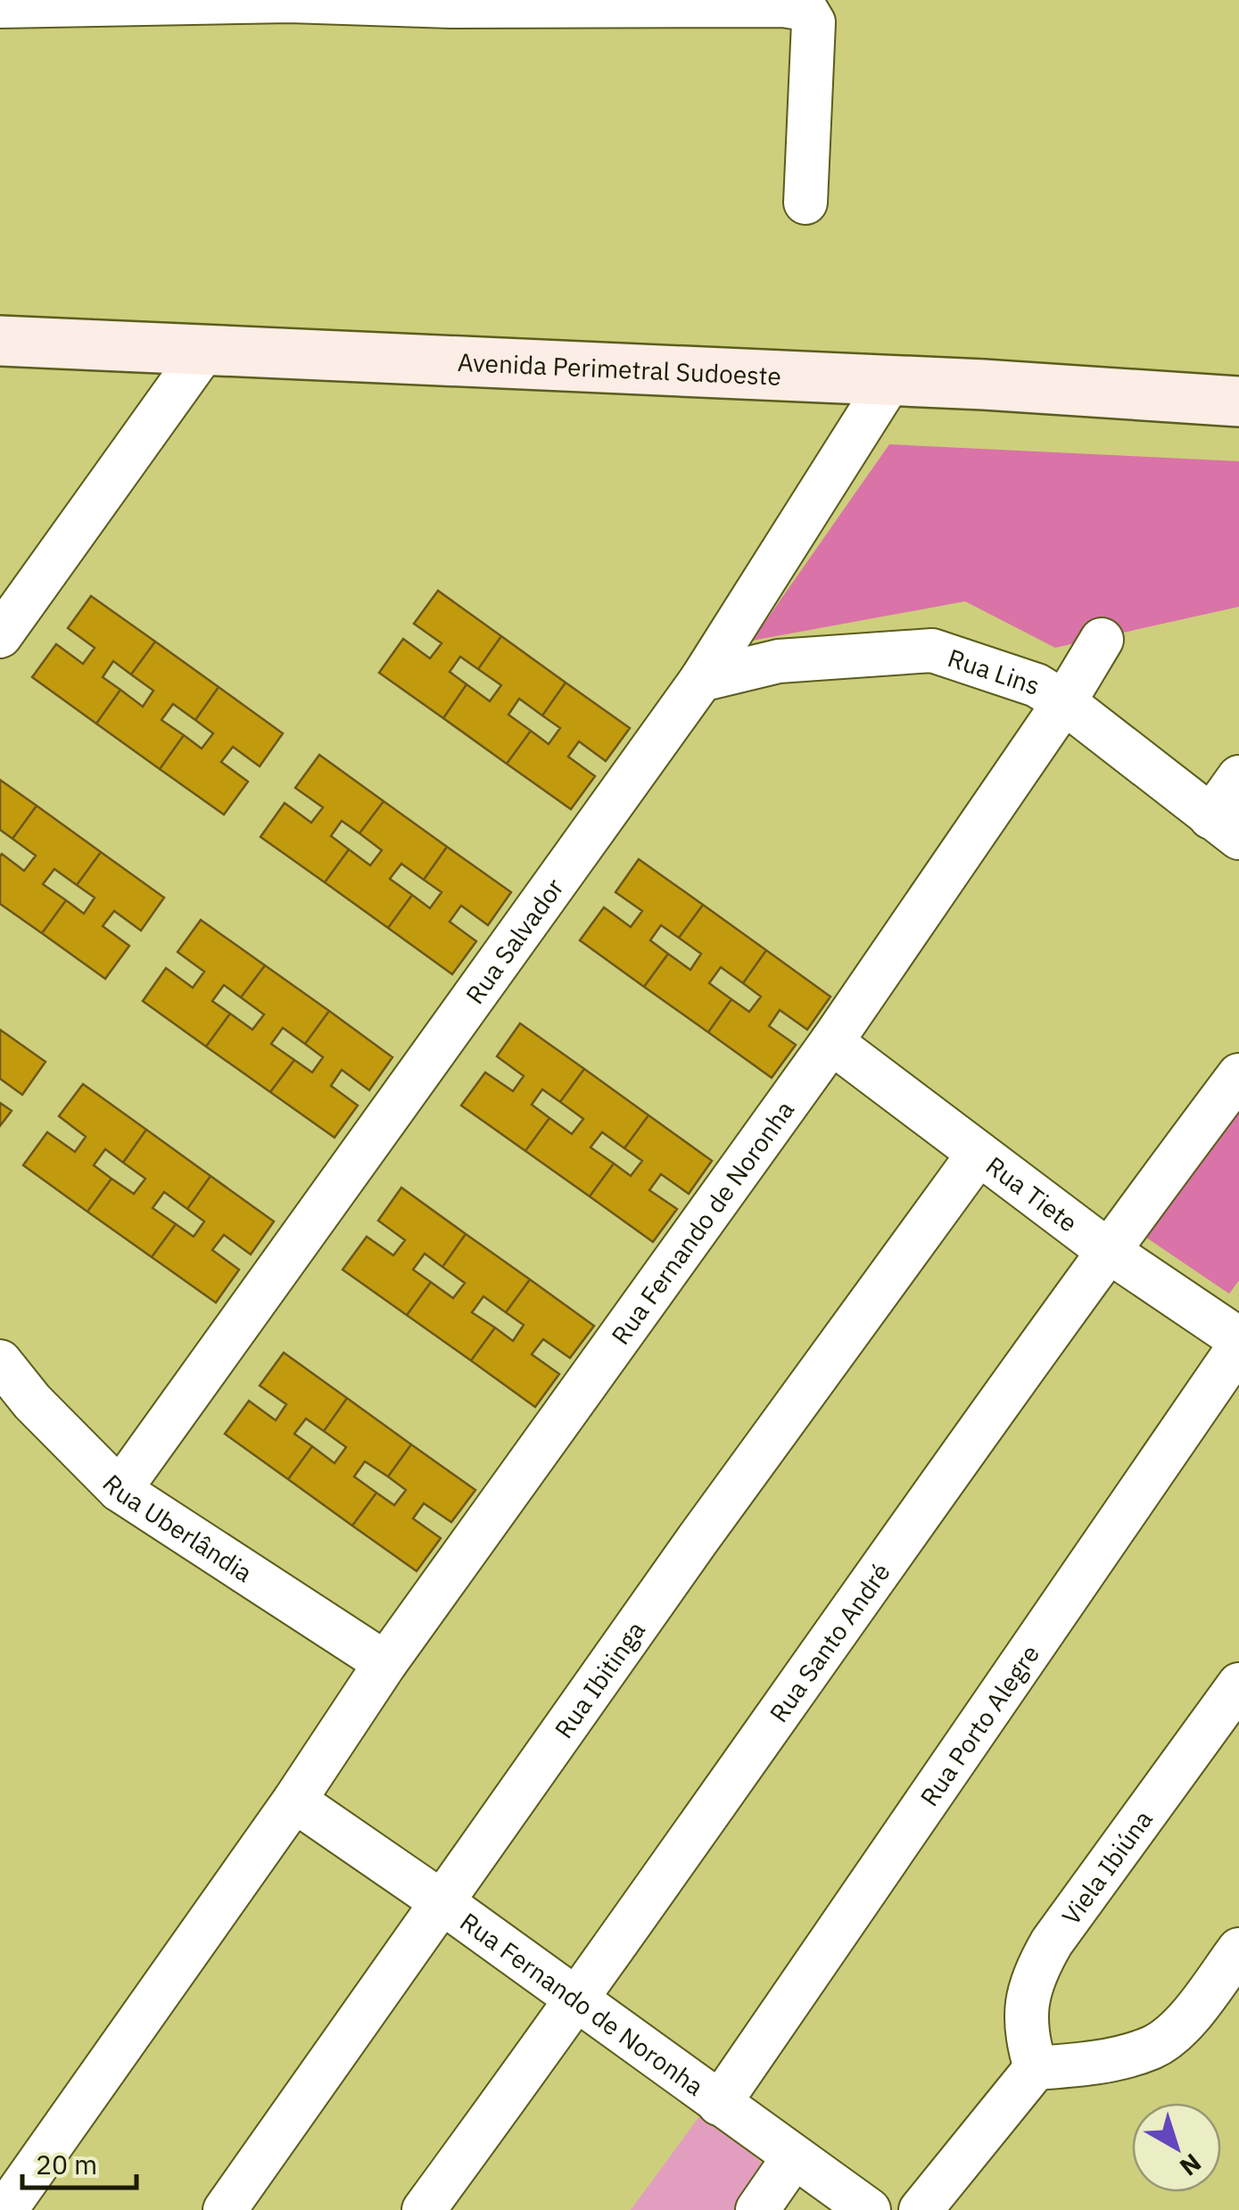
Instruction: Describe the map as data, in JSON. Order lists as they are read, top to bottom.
{
  "streets": {
    "main road": ["Avenida Perimetral Sudoeste"],
    "street": [
      "Rua Lins",
      "Rua Salvador",
      "Rua Tiete",
      "Rua Fernando de Noronha",
      "Rua Uberlândia",
      "Rua Santo André",
      "Rua Ibitinga",
      "Rua Porto Alegre",
      "Viela Ibiúna"
    ]
  },
  "crossings": [
    ["Avenida Perimetral Sudoeste", "Rua Salvador"],
    ["Rua Lins", "Rua Salvador"],
    ["Rua Lins", "Rua Fernando de Noronha"],
    ["Rua Salvador", "Rua Uberlândia"],
    ["Rua Tiete", "Rua Fernando de Noronha"],
    ["Rua Tiete", "Rua Santo André"],
    ["Rua Tiete", "Rua Ibitinga"],
    ["Rua Fernando de Noronha", "Rua Uberlândia"],
    ["Rua Fernando de Noronha", "Rua Santo André"],
    ["Rua Fernando de Noronha", "Rua Ibitinga"],
    ["Rua Fernando de Noronha", "Rua Porto Alegre"]
  ],
  "scale_bar": "20 m",
  "north": "bottom right"
}
